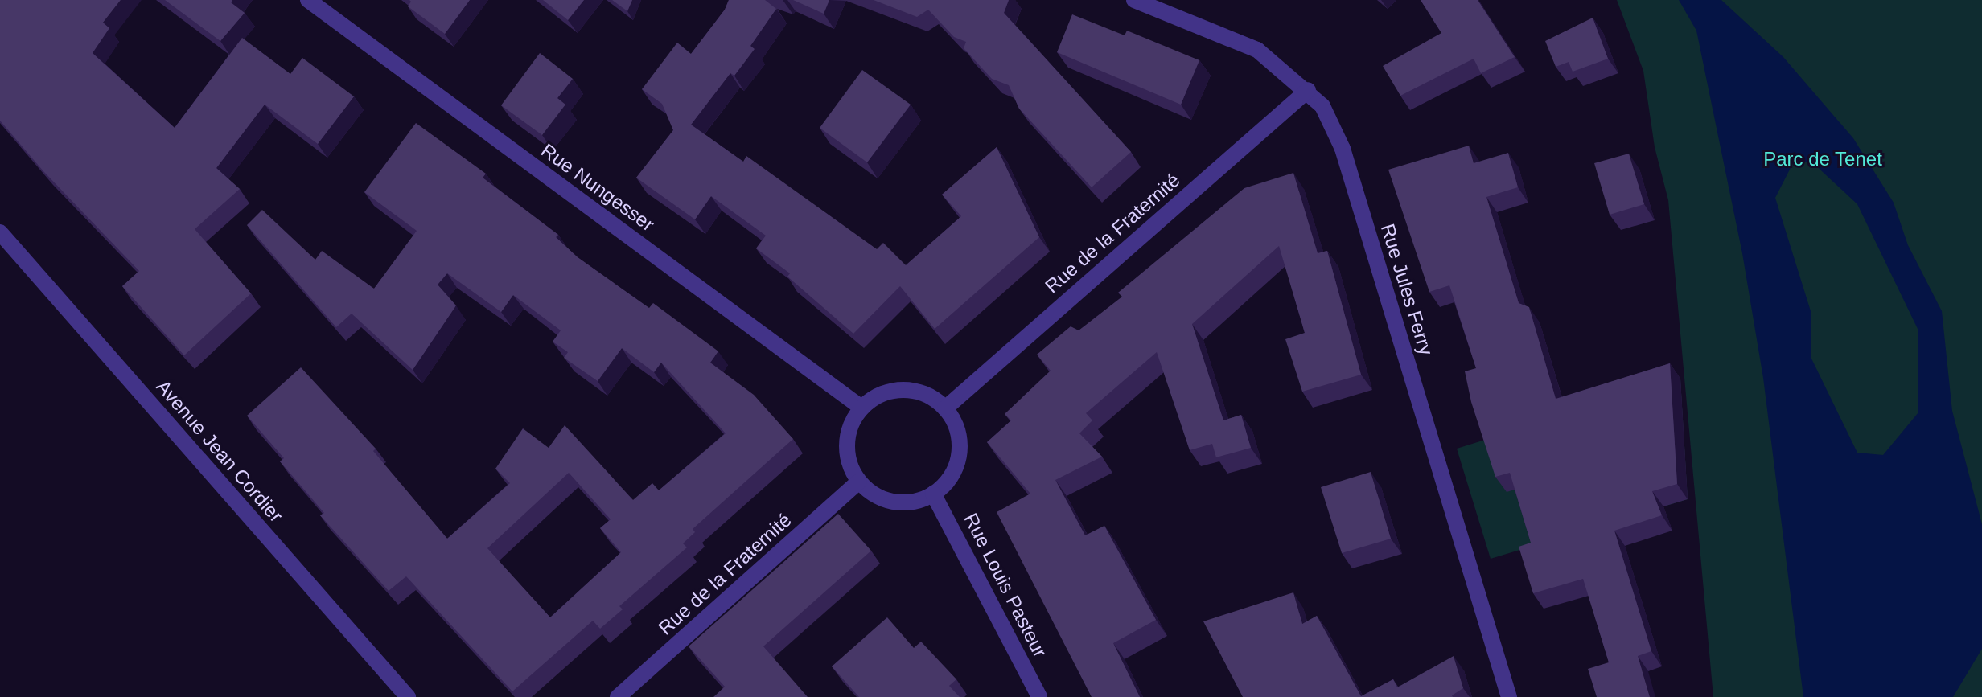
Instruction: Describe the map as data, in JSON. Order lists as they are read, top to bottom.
{
  "streets": {
    "street": [
      "Rue Nungesser",
      "Rue de la Fraternité",
      "Rue Jules Ferry",
      "Avenue Jean Cordier",
      "Rue Louis Pasteur"
    ]
  },
  "crossings": [
    ["Rue Nungesser", "Rue de la Fraternité"],
    ["Rue Nungesser", "Rue Louis Pasteur"],
    ["Rue de la Fraternité", "Rue Jules Ferry"],
    ["Rue de la Fraternité", "Rue Louis Pasteur"]
  ],
  "parks": ["Parc de Tenet"]
}
